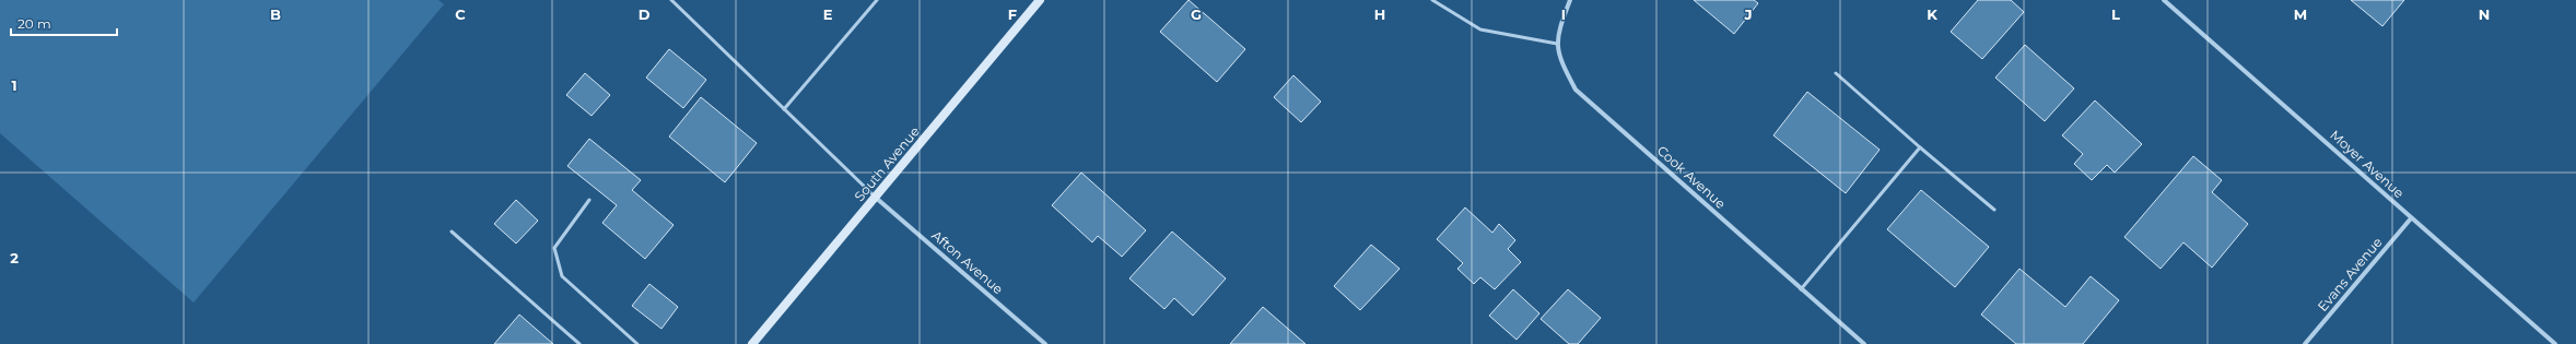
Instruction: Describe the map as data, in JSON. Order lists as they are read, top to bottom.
{
  "streets": {
    "main road": ["South Avenue"],
    "street": [
      "Moyer Avenue",
      "Cook Avenue",
      "Afton Avenue",
      "Evans Avenue"
    ]
  },
  "crossings": [
    ["South Avenue", "Afton Avenue"],
    ["Moyer Avenue", "Evans Avenue"]
  ],
  "scale_bar": "20 m",
  "grid": {
    "columns": [
      "B",
      "C",
      "D",
      "E",
      "F",
      "G",
      "H",
      "I",
      "J",
      "K",
      "L",
      "M",
      "N"
    ],
    "rows": ["1", "2"]
  }
}
